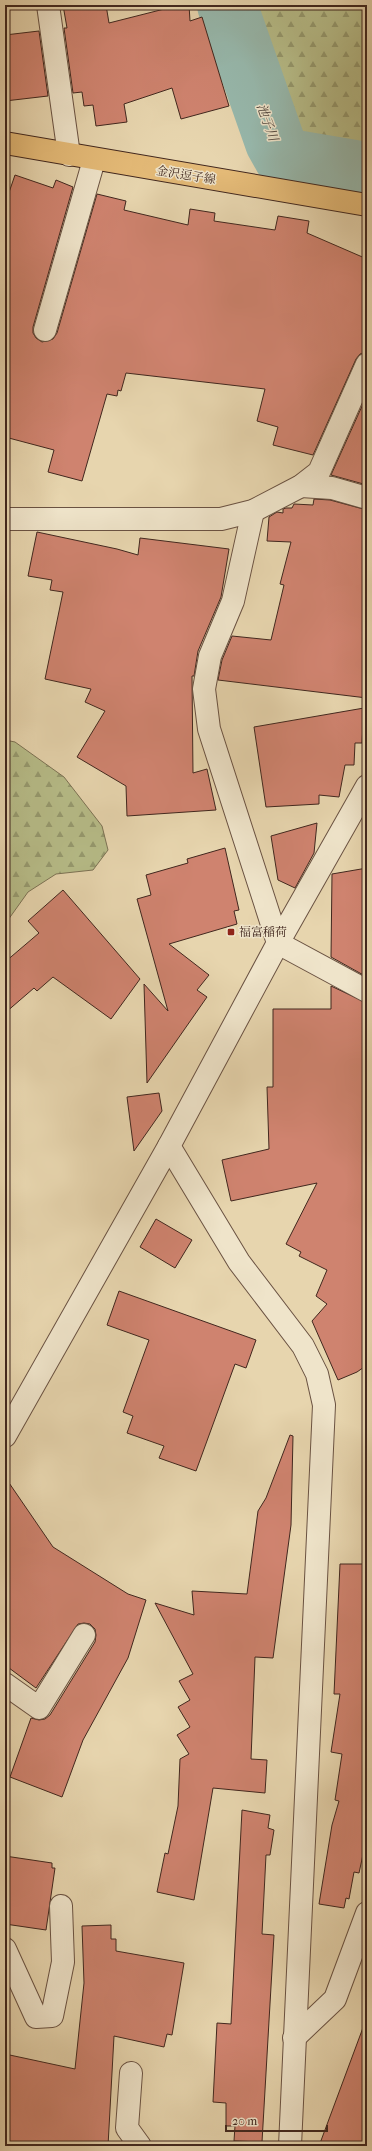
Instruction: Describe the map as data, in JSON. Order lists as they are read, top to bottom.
{
  "streets": {
    "main road": ["金沢逗子線"]
  },
  "water": ["池子川"],
  "places": {
    "transit": ["福富稲荷"]
  },
  "scale_bar": "20 m"
}
